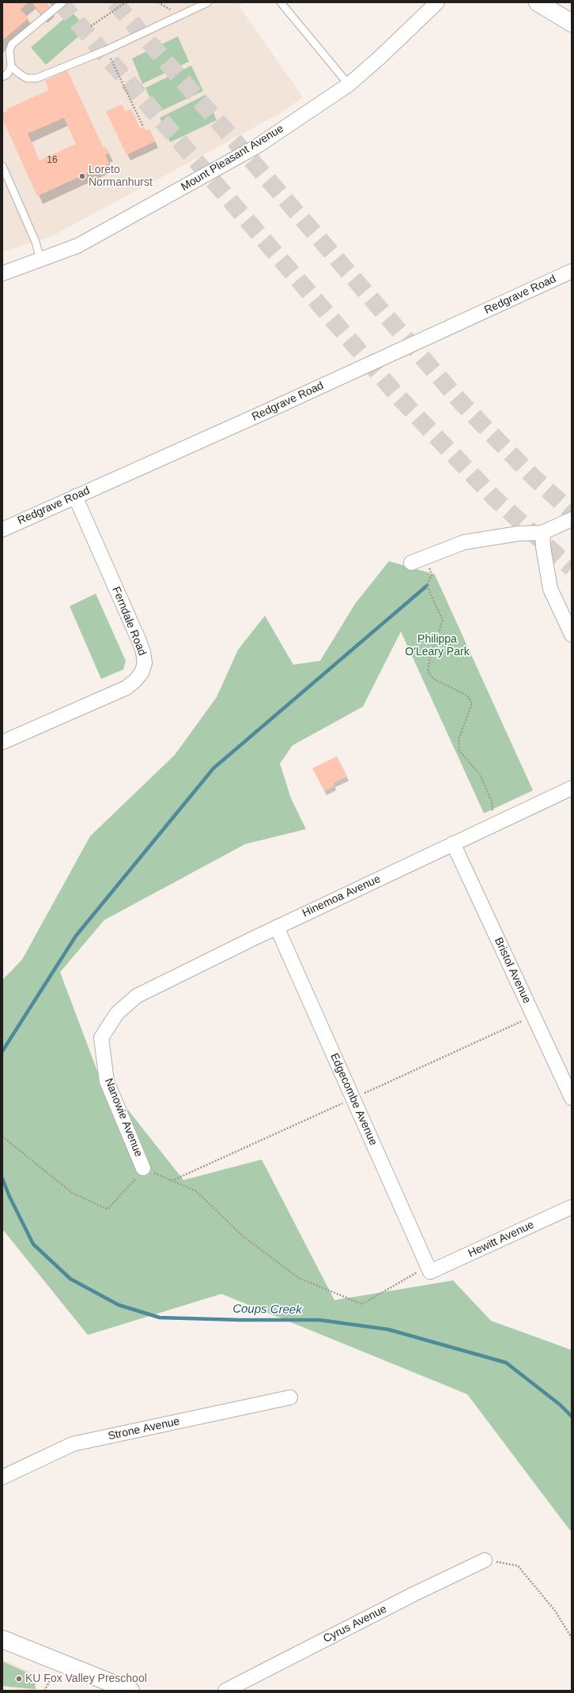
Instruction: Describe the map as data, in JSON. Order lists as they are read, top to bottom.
{
  "streets": {
    "street": [
      "Mount Pleasant Avenue",
      "Redgrave Road",
      "Ferndale Road",
      "Hinemoa Avenue",
      "Bristol Avenue",
      "Edgecombe Avenue",
      "Nanowie Avenue",
      "Hewitt Avenue",
      "Strone Avenue",
      "Cyrus Avenue"
    ]
  },
  "crossings": [
    ["Redgrave Road", "Ferndale Road"],
    ["Hinemoa Avenue", "Bristol Avenue"],
    ["Hinemoa Avenue", "Edgecombe Avenue"],
    ["Hinemoa Avenue", "Nanowie Avenue"],
    ["Edgecombe Avenue", "Hewitt Avenue"]
  ],
  "water": ["Coups Creek"],
  "parks": ["Philippa O'Leary Park"],
  "places": ["Loreto Normanhurst", "KU Fox Valley Preschool"],
  "house_numbers": ["16"]
}
